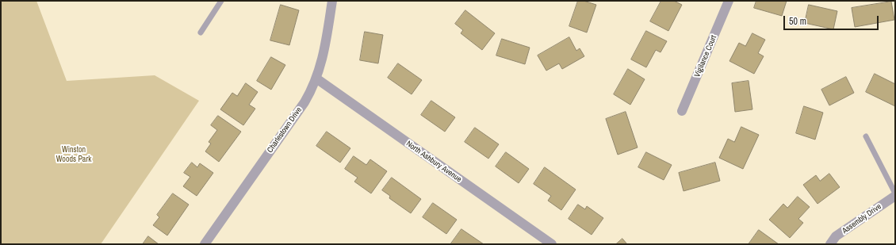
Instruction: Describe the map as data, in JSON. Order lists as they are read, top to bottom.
{
  "streets": {
    "street": [
      "Vigilance Court",
      "Charlestown Drive",
      "North Ashbury Avenue",
      "Assembly Drive"
    ]
  },
  "crossings": [
    ["Charlestown Drive", "North Ashbury Avenue"]
  ],
  "parks": ["Winston Woods Park"],
  "scale_bar": "50 m"
}
